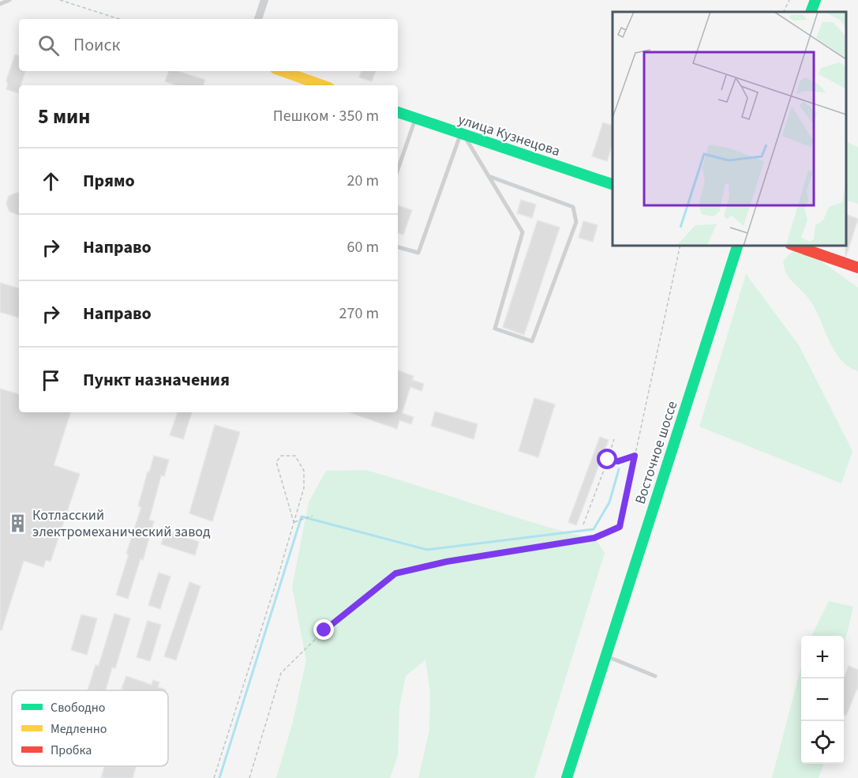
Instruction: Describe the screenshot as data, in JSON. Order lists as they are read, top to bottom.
{
  "streets": {
    "main road": ["улица Кузнецова", "Восточное шоссе"]
  },
  "places": {
    "building": ["Котласский электромеханический завод"]
  },
  "legend": ["Свободно", "Медленно", "Пробка"],
  "page": {
    "search": "Поиск",
    "heading": ["5 мин", "Пешком · 350 m"],
    "list": [
      ["Прямо", "20 m"],
      ["Направо", "60 m"],
      ["Направо", "270 m"],
      "Пункт назначения"
    ],
    "map_buttons": ["+", "−"]
  }
}
